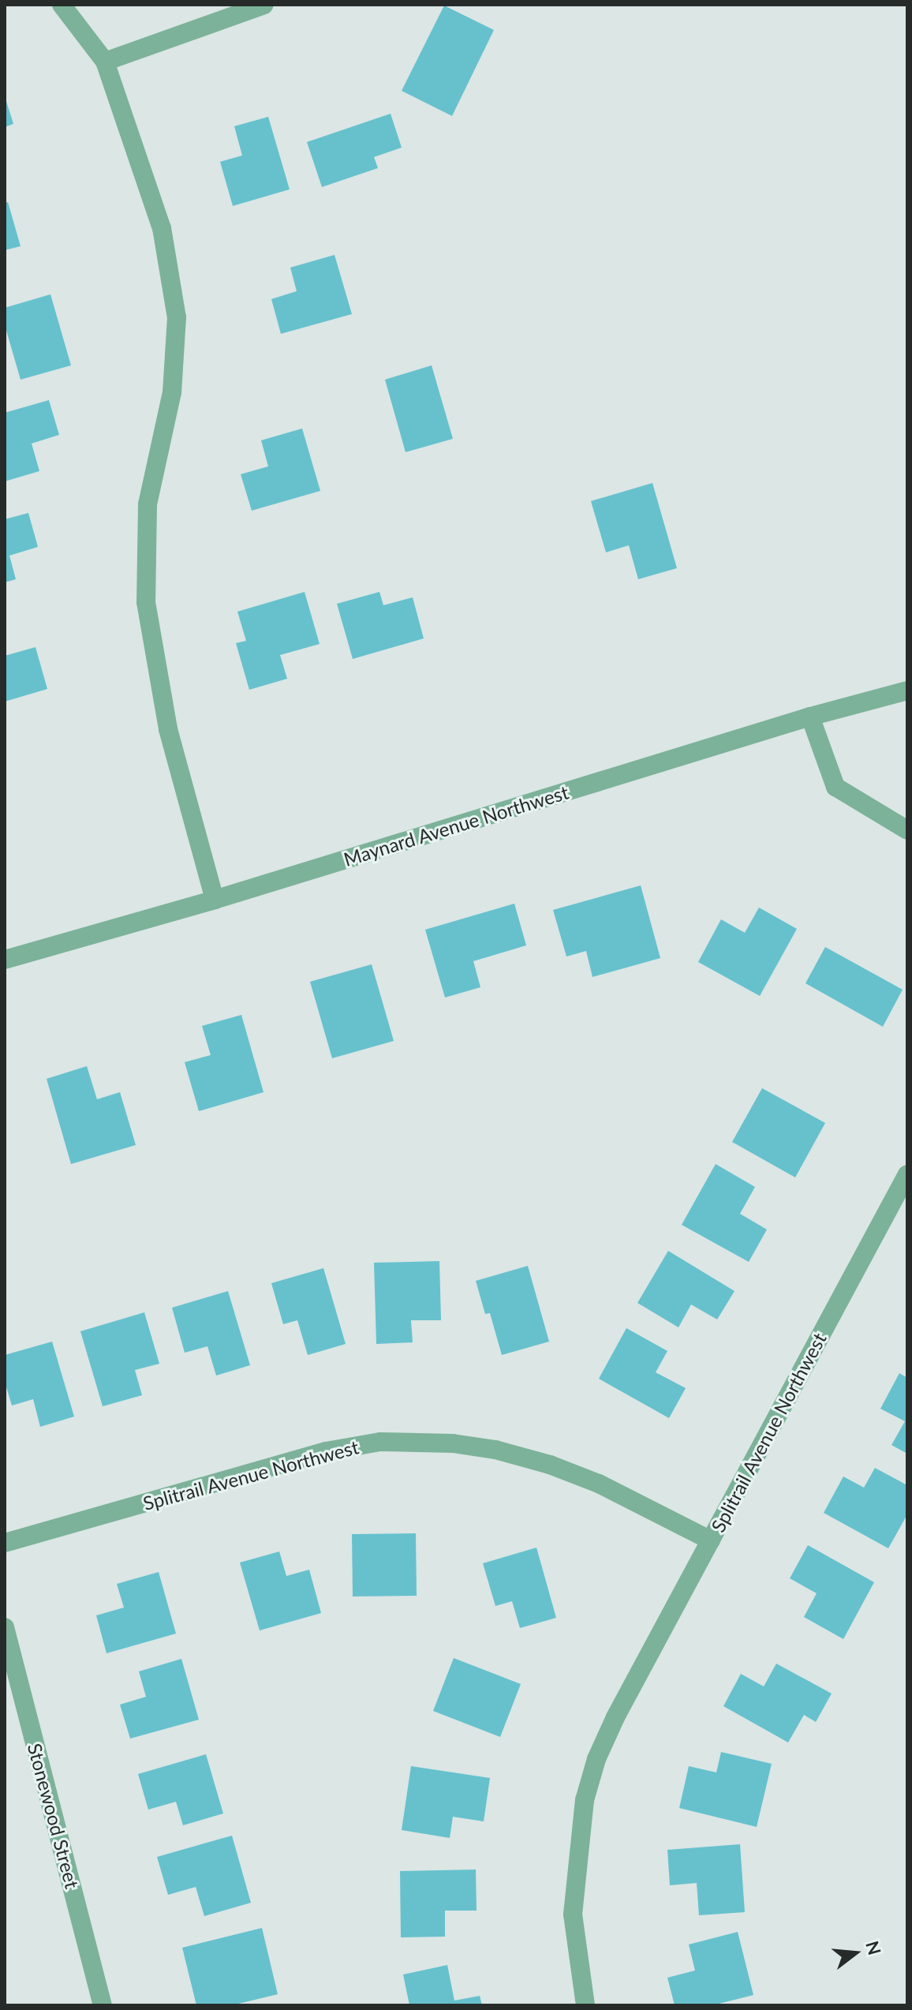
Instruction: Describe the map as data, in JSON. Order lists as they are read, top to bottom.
{
  "streets": {
    "street": ["Maynard Avenue Northwest", "Splitrail Avenue Northwest", "Stonewood Street"]
  },
  "north": "right"
}
